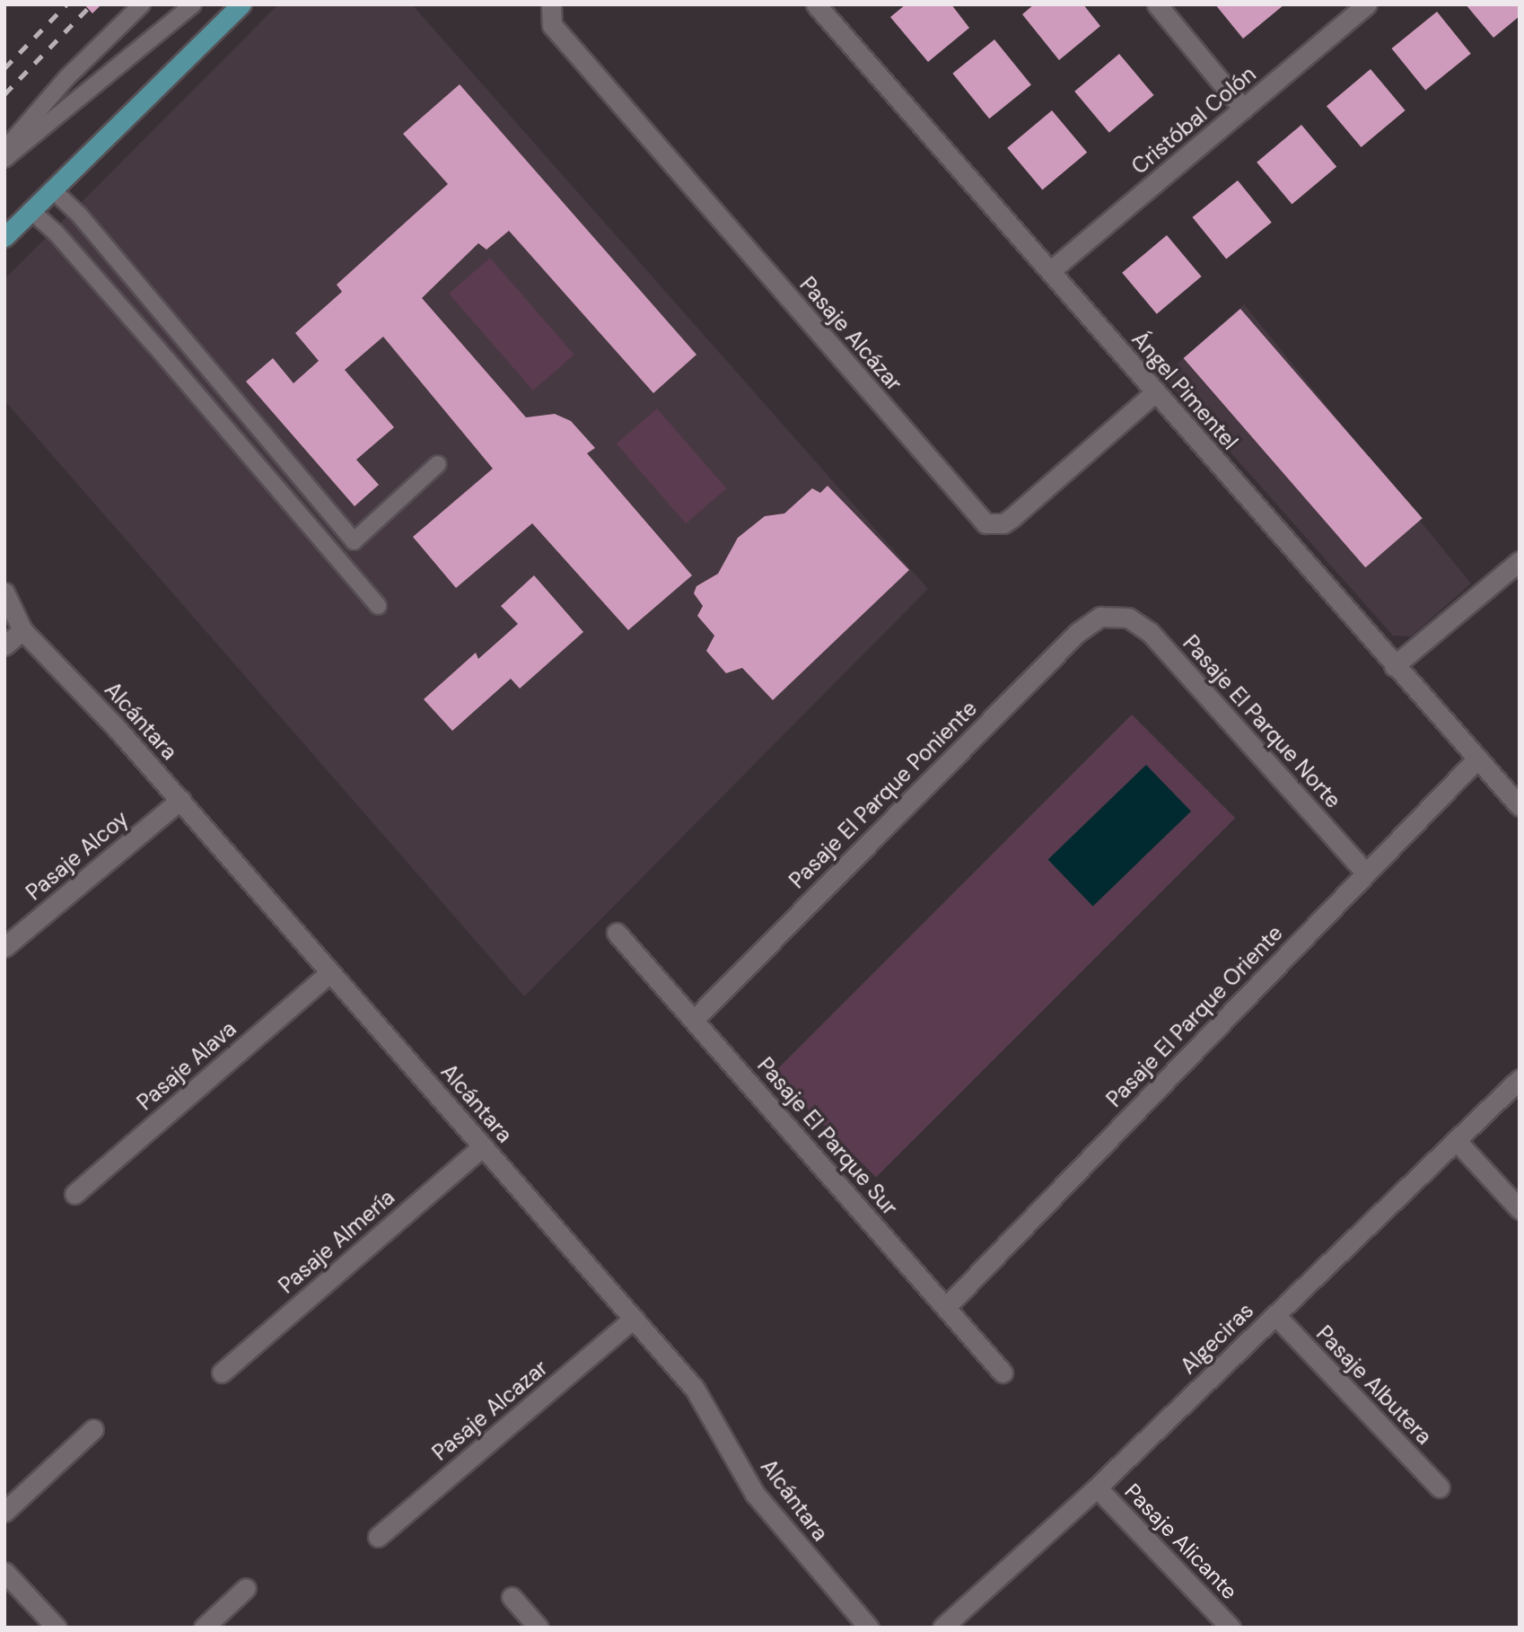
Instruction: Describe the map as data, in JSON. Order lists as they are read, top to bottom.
{
  "streets": {
    "street": [
      "Cristóbal Colón",
      "Pasaje Alcázar",
      "Ángel Pimentel",
      "Alcántara",
      "Pasaje El Parque Norte",
      "Pasaje El Parque Poniente",
      "Pasaje Alcoy",
      "Pasaje El Parque Oriente",
      "Pasaje Alava",
      "Pasaje El Parque Sur",
      "Pasaje Almería",
      "Algeciras",
      "Pasaje Albutera",
      "Pasaje Alcazar",
      "Pasaje Alicante"
    ]
  },
  "crossings": [
    ["Cristóbal Colón", "Ángel Pimentel"],
    ["Pasaje Alcázar", "Ángel Pimentel"],
    ["Ángel Pimentel", "Pasaje El Parque Oriente"],
    ["Alcántara", "Pasaje Alcoy"],
    ["Alcántara", "Pasaje Alava"],
    ["Alcántara", "Pasaje Almería"],
    ["Alcántara", "Pasaje Alcazar"],
    ["Pasaje El Parque Norte", "Pasaje El Parque Poniente"],
    ["Pasaje El Parque Norte", "Pasaje El Parque Oriente"],
    ["Pasaje El Parque Poniente", "Pasaje El Parque Sur"],
    ["Pasaje El Parque Oriente", "Pasaje El Parque Sur"],
    ["Algeciras", "Pasaje Albutera"],
    ["Algeciras", "Pasaje Alicante"]
  ]
}
